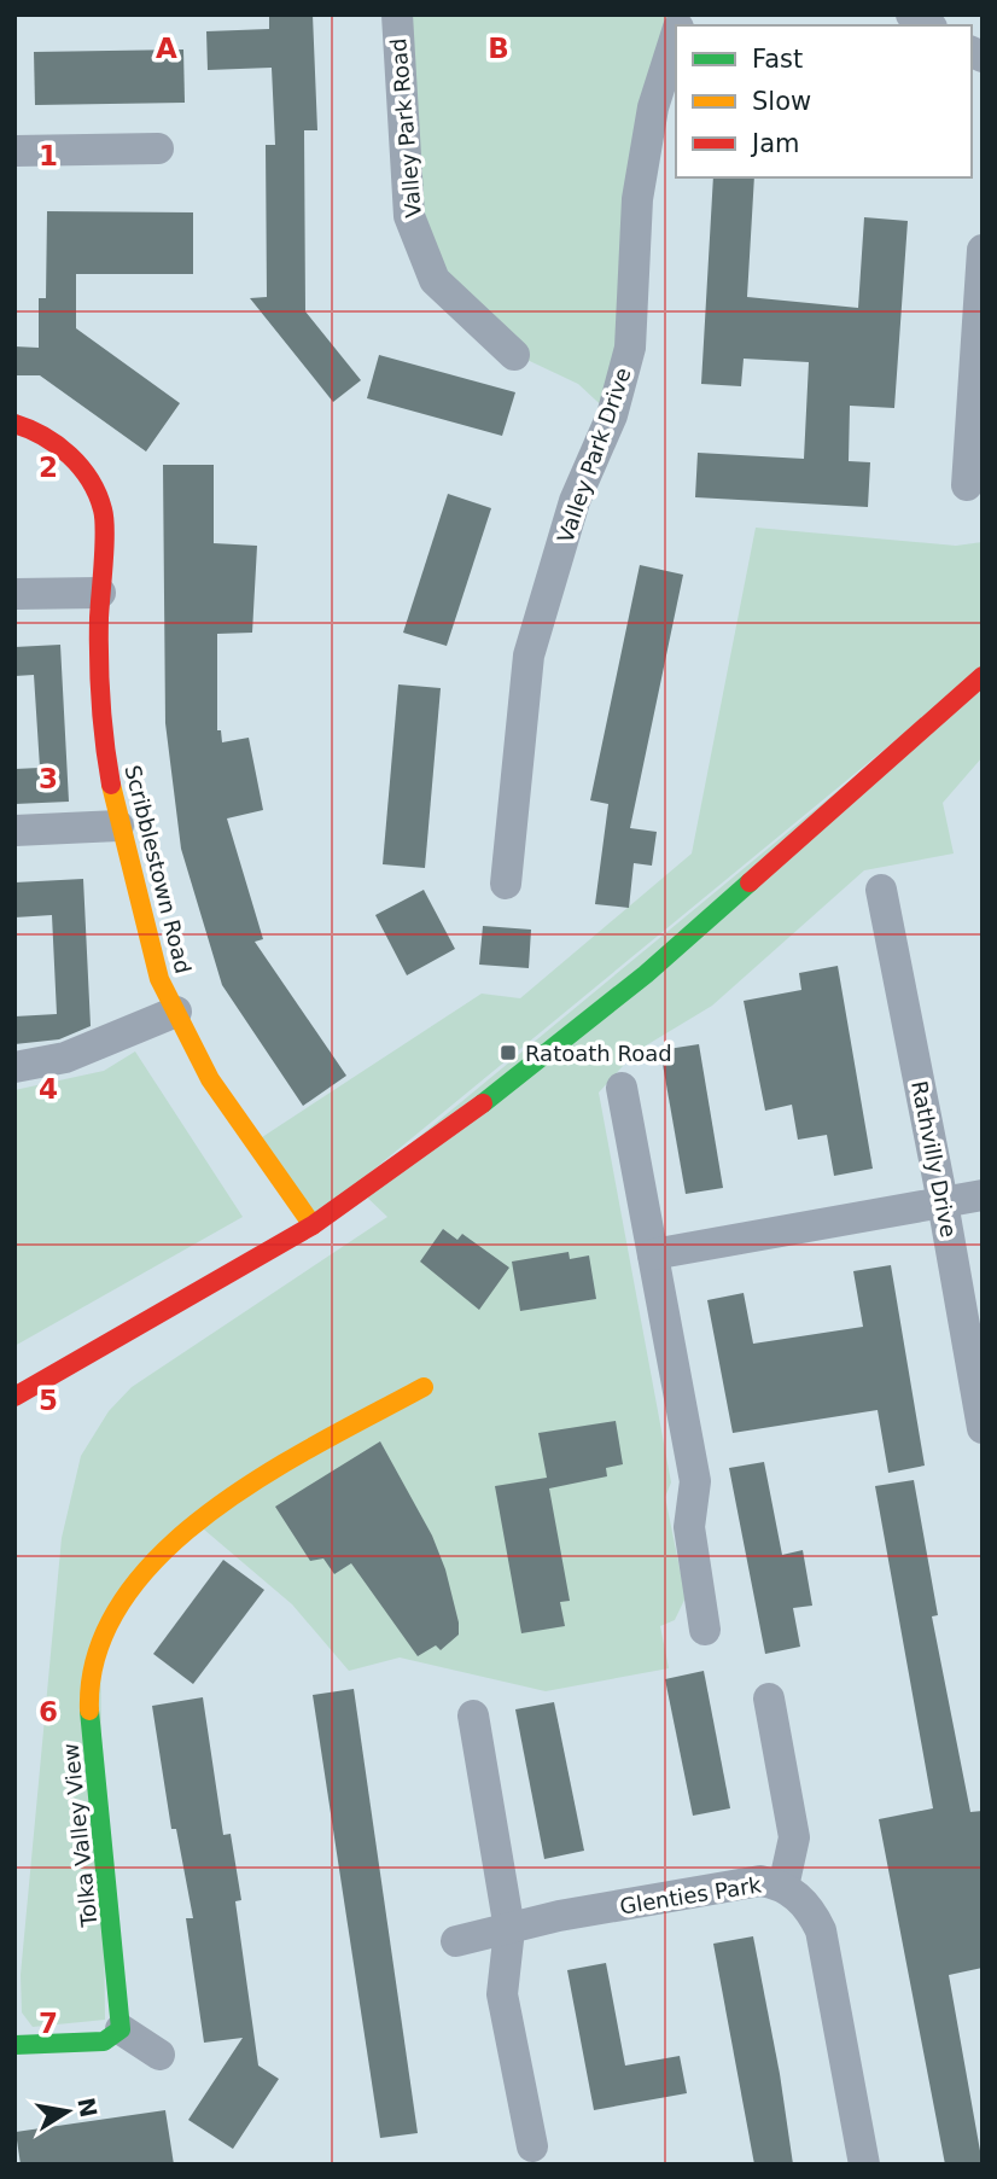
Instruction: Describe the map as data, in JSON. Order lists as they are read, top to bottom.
{
  "streets": {
    "street": [
      "Valley Park Road",
      "Valley Park Drive",
      "Scribblestown Road",
      "Rathvilly Drive",
      "Tolka Valley View",
      "Glenties Park"
    ]
  },
  "places": {
    "transit": ["Ratoath Road"]
  },
  "legend": ["Fast", "Slow", "Jam"],
  "north": "right",
  "grid": {
    "columns": ["A", "B"],
    "rows": [
      "1",
      "2",
      "3",
      "4",
      "5",
      "6",
      "7"
    ]
  }
}
